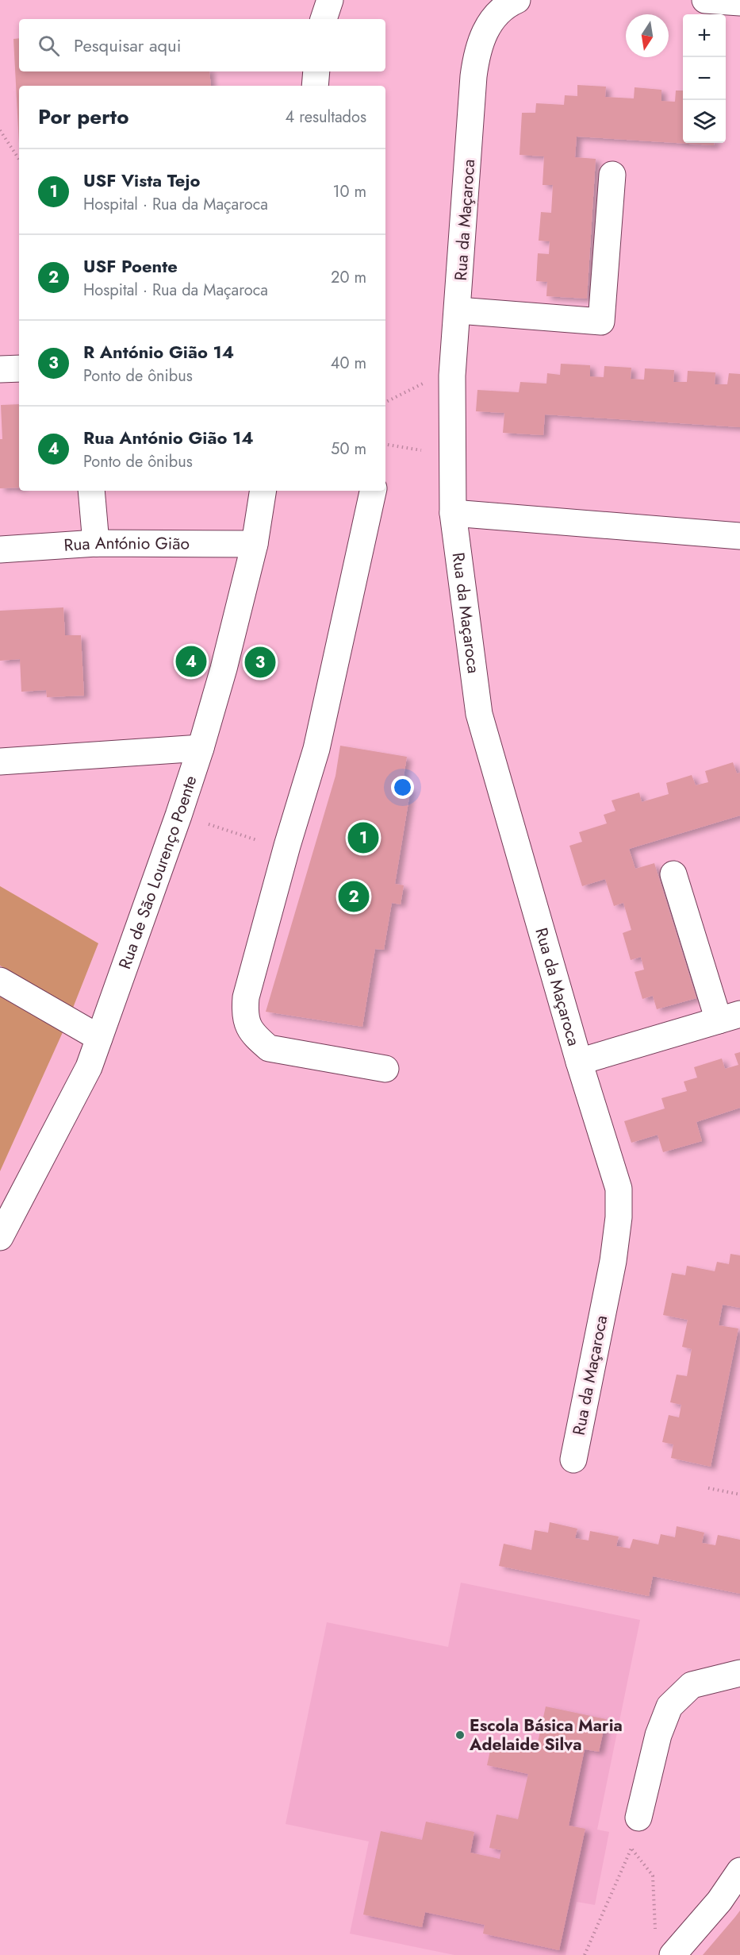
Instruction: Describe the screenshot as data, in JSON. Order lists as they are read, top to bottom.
{
  "streets": {
    "street": ["Rua da Maçaroca", "Rua António Gião", "Rua de São Lourenço Poente"]
  },
  "crossings": [
    ["Rua António Gião", "Rua de São Lourenço Poente"]
  ],
  "places": ["Escola Básica Maria Adelaide Silva"],
  "north": "bottom",
  "page": {
    "map_buttons": ["+", "−"],
    "search": "Pesquisar aqui",
    "heading": ["Por perto", "4 resultados"],
    "list": [
      {
        "mark": "1",
        "name": "USF Vista Tejo",
        "note": "Hospital · Rua da Maçaroca",
        "value": "10 m"
      },
      {
        "mark": "2",
        "name": "USF Poente",
        "note": "Hospital · Rua da Maçaroca",
        "value": "20 m"
      },
      {
        "mark": "3",
        "name": "R António Gião 14",
        "note": "Ponto de ônibus",
        "value": "40 m"
      },
      {
        "mark": "4",
        "name": "Rua António Gião 14",
        "note": "Ponto de ônibus",
        "value": "50 m"
      }
    ],
    "pins": [
      "4",
      "3",
      "1",
      "2"
    ]
  }
}
